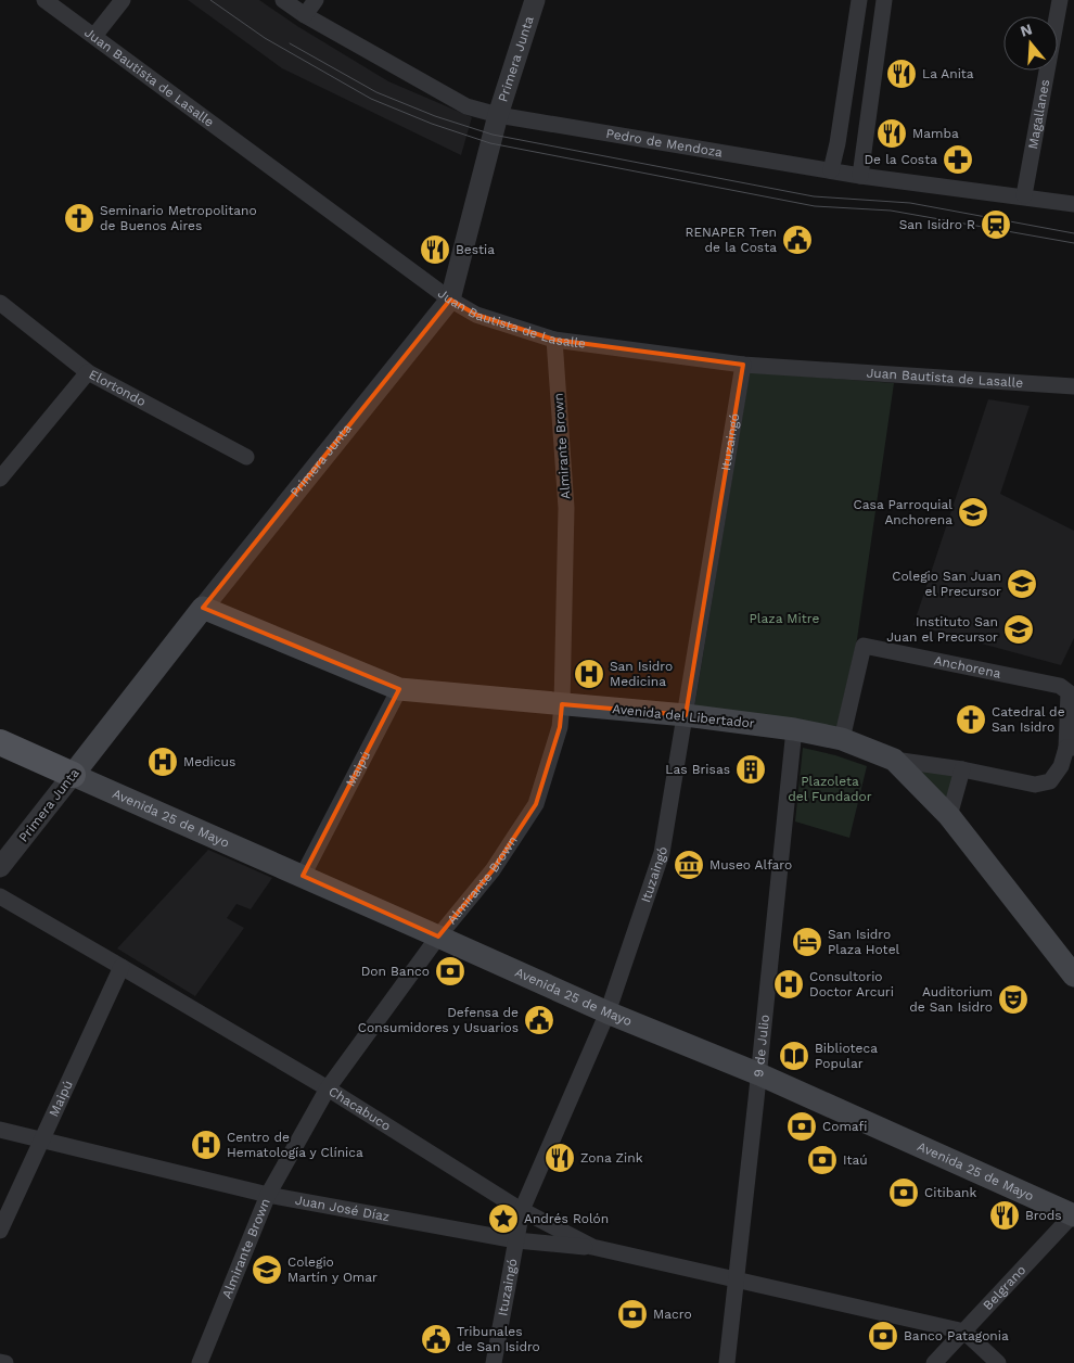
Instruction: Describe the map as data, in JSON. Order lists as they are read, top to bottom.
{
  "streets": {
    "main road": ["Primera Junta", "Avenida del Libertador", "Avenida 25 de Mayo"],
    "street": [
      "Juan Bautista de Lasalle",
      "Magallanes",
      "Pedro de Mendoza",
      "Elortondo",
      "Ituzaingó",
      "Almirante Brown",
      "Anchorena",
      "Maipú",
      "9 de Julio",
      "Chacabuco",
      "Juan José Díaz",
      "Belgrano"
    ]
  },
  "crossings": [
    ["Primera Junta", "Juan Bautista de Lasalle"],
    ["Primera Junta", "Pedro de Mendoza"],
    ["Primera Junta", "Avenida del Libertador"],
    ["Primera Junta", "Avenida 25 de Mayo"],
    ["Juan Bautista de Lasalle", "Ituzaingó"],
    ["Juan Bautista de Lasalle", "Almirante Brown"],
    ["Magallanes", "Pedro de Mendoza"],
    ["Ituzaingó", "Avenida del Libertador"],
    ["Ituzaingó", "Avenida 25 de Mayo"],
    ["Ituzaingó", "Chacabuco"],
    ["Ituzaingó", "Juan José Díaz"],
    ["Almirante Brown", "Avenida del Libertador"],
    ["Almirante Brown", "Avenida 25 de Mayo"],
    ["Almirante Brown", "Chacabuco"],
    ["Almirante Brown", "Juan José Díaz"],
    ["Anchorena", "Avenida del Libertador"],
    ["Avenida del Libertador", "Maipú"],
    ["Avenida del Libertador", "9 de Julio"],
    ["Maipú", "Avenida 25 de Mayo"],
    ["Maipú", "Chacabuco"],
    ["Maipú", "Juan José Díaz"],
    ["Avenida 25 de Mayo", "9 de Julio"],
    ["Avenida 25 de Mayo", "Belgrano"],
    ["9 de Julio", "Chacabuco"],
    ["Chacabuco", "Juan José Díaz"],
    ["Chacabuco", "Belgrano"]
  ],
  "parks": ["Plaza Mitre", "Plazoleta del Fundador"],
  "places": {
    "restaurant": [
      "La Anita",
      "Mamba",
      "Bestia",
      "Zona Zink",
      "Brods"
    ],
    "pharmacy": ["De la Costa"],
    "church": ["Seminario Metropolitano de Buenos Aires", "Catedral de San Isidro"],
    "station": ["San Isidro R"],
    "public building": ["RENAPER Tren de la Costa", "Defensa de Consumidores y Usuarios", "Tribunales de San Isidro"],
    "school or university": [
      "Casa Parroquial Anchorena",
      "Colegio San Juan el Precursor",
      "Instituto San Juan el Precursor",
      "Colegio Martín y Omar"
    ],
    "hospital": [
      "San Isidro Medicina",
      "Medicus",
      "Consultorio Doctor Arcuri",
      "Centro de Hematología y Clínica"
    ],
    "building": ["Las Brisas"],
    "museum": ["Museo Alfaro"],
    "hotel": ["San Isidro Plaza Hotel"],
    "bank": [
      "Don Banco",
      "Comafi",
      "Itaú",
      "Citibank",
      "Macro",
      "Banco Patagonia"
    ],
    "theatre": ["Auditorium de San Isidro"],
    "library": ["Biblioteca Popular"],
    "place": ["Andrés Rolón"]
  },
  "north": "top"
}
